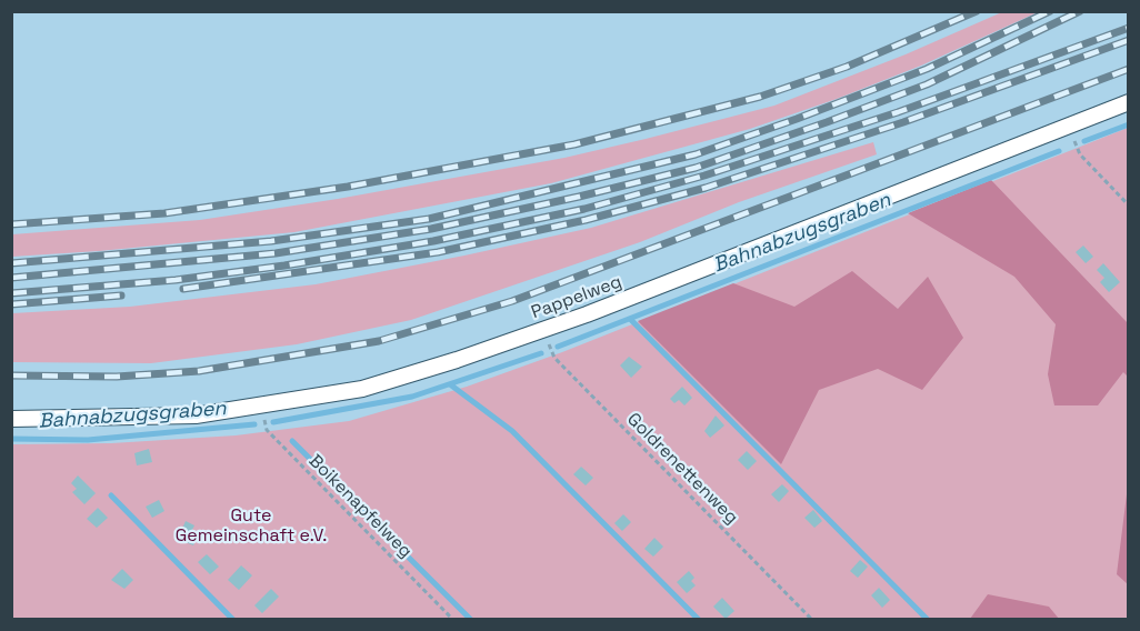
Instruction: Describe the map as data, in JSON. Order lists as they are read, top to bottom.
{
  "streets": {
    "street": ["Pappelweg"],
    "path": ["Goldrenettenweg", "Boikenapfelweg"]
  },
  "crossings": [
    ["Pappelweg", "Goldrenettenweg"],
    ["Pappelweg", "Boikenapfelweg"]
  ],
  "water": ["Bahnabzugsgraben"],
  "parks": ["Gute Gemeinschaft e.V."]
}
